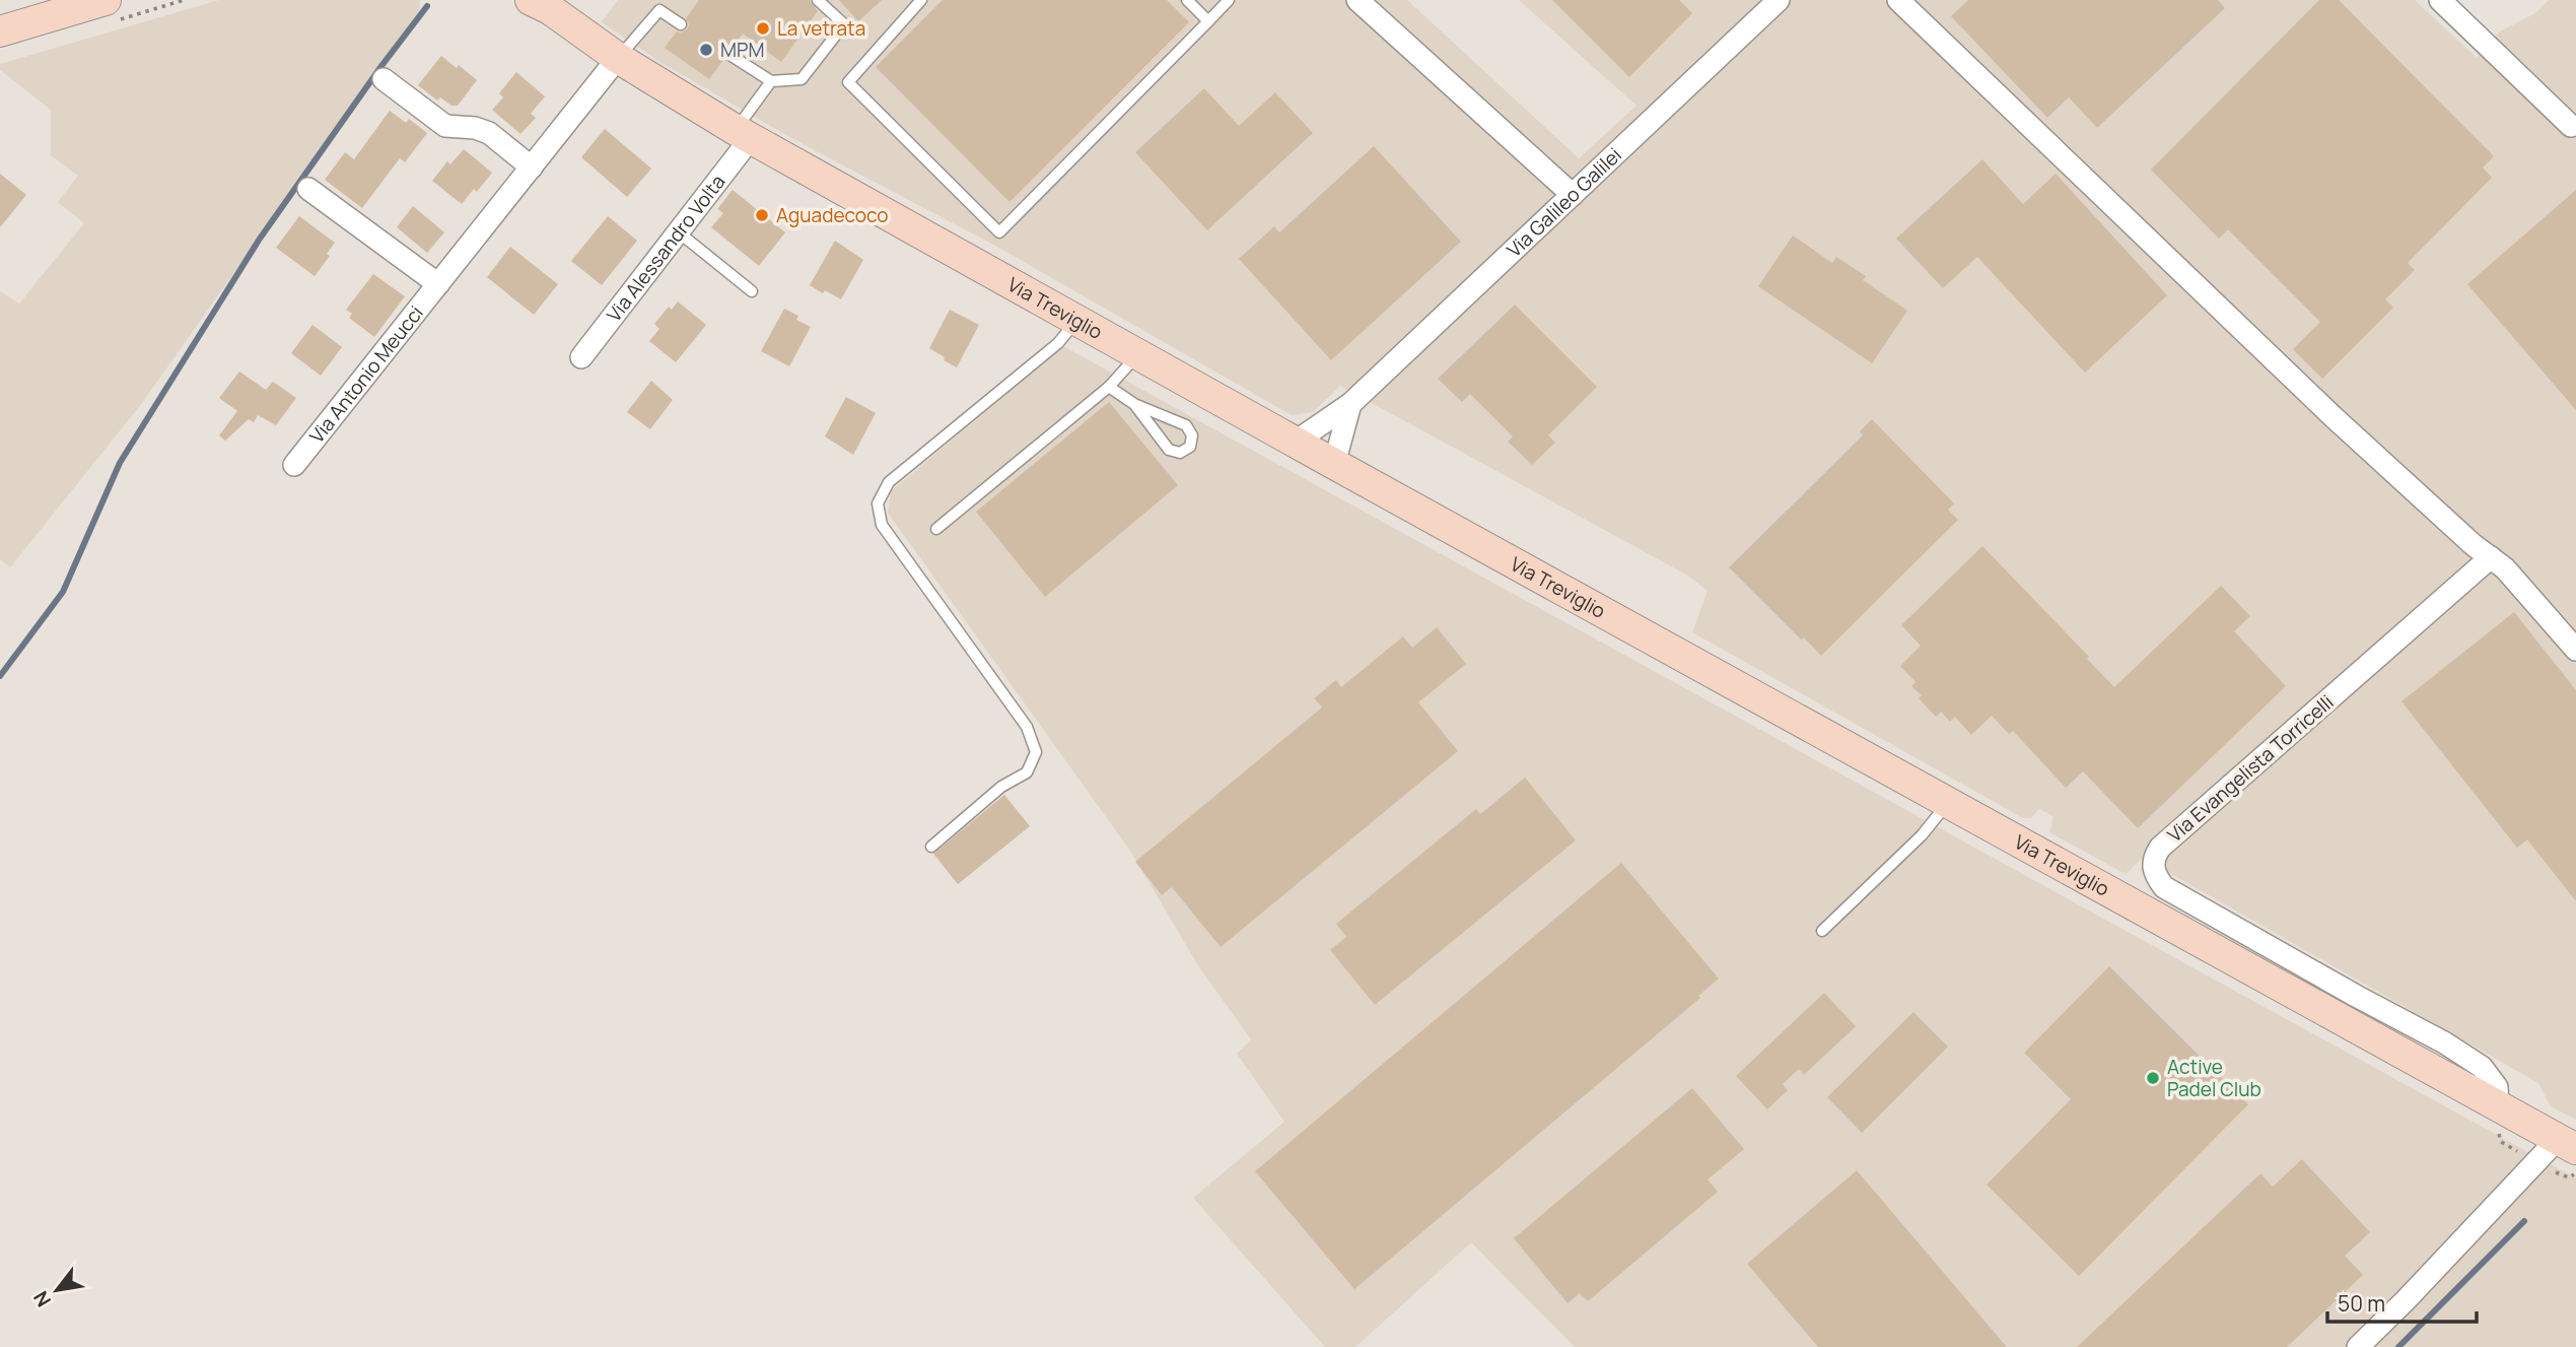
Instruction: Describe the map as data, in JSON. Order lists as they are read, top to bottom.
{
  "streets": {
    "street": [
      "Via Galileo Galilei",
      "Via Alessandro Volta",
      "Via Treviglio",
      "Via Antonio Meucci",
      "Via Evangelista Torricelli"
    ]
  },
  "crossings": [
    ["Via Galileo Galilei", "Via Treviglio"],
    ["Via Alessandro Volta", "Via Treviglio"],
    ["Via Treviglio", "Via Antonio Meucci"],
    ["Via Treviglio", "Via Evangelista Torricelli"]
  ],
  "places": [
    "La vetrata",
    "MPM",
    "Aguadecoco",
    "Active Padel Club"
  ],
  "scale_bar": "50 m",
  "north": "bottom left"
}
